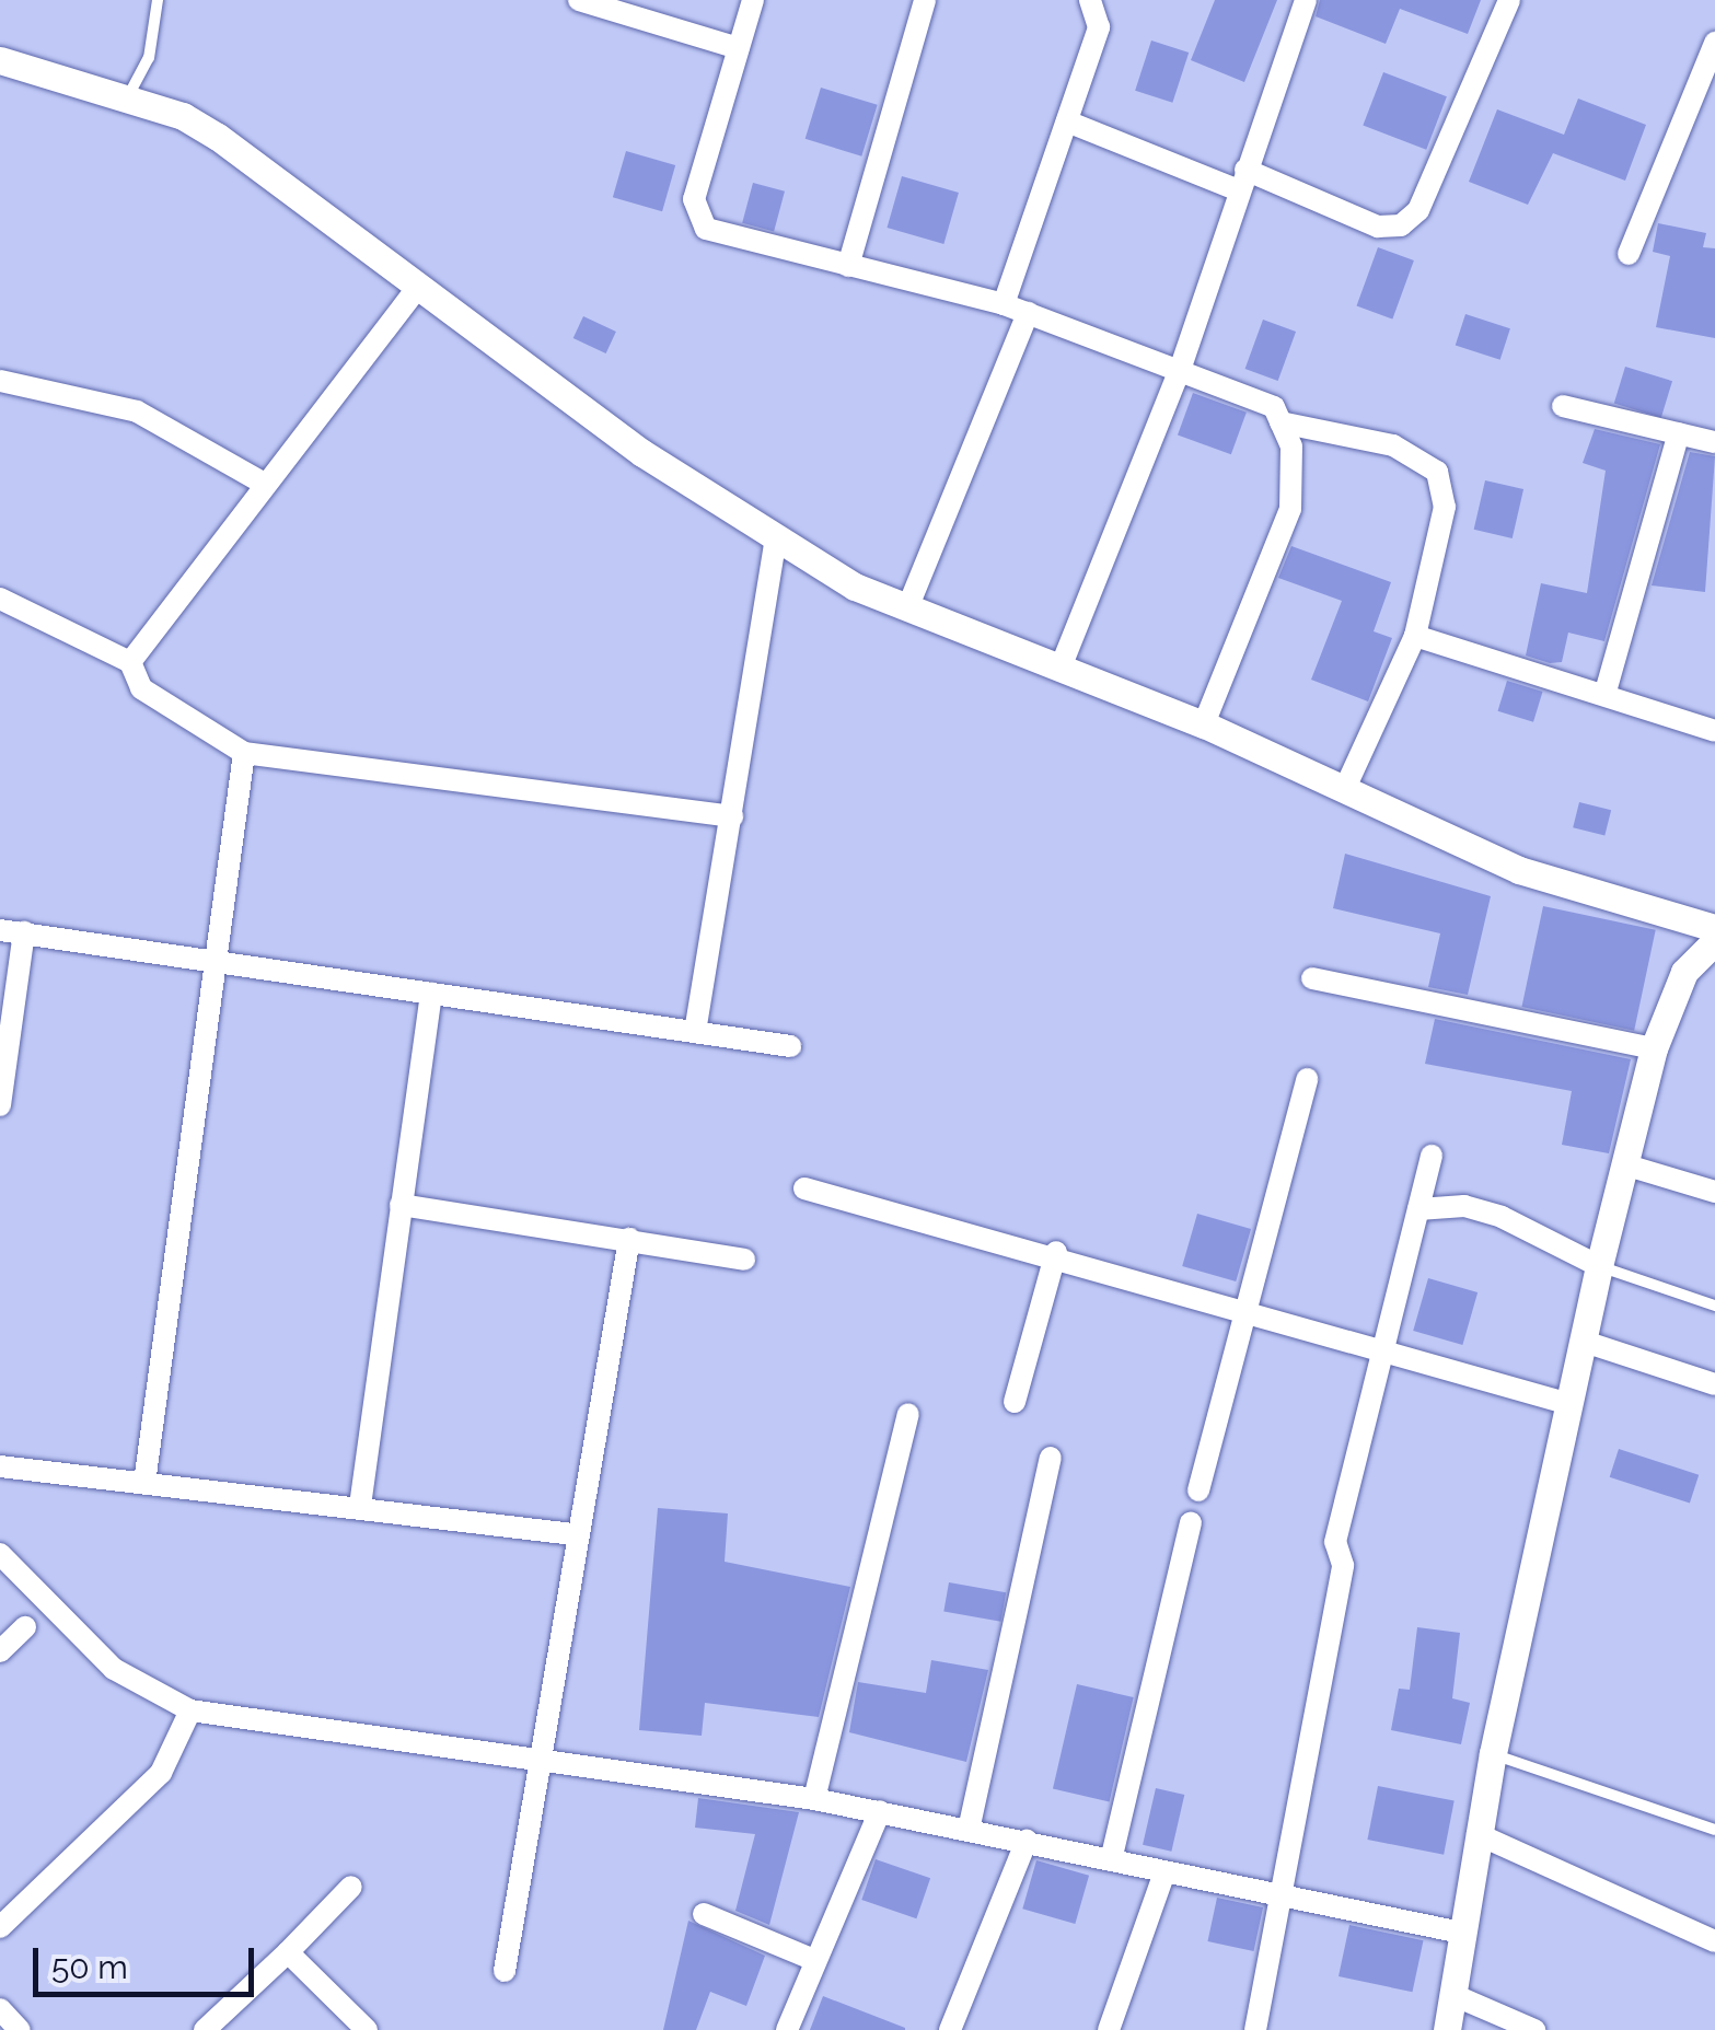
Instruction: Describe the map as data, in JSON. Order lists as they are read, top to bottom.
{
  "scale_bar": "50 m"
}
